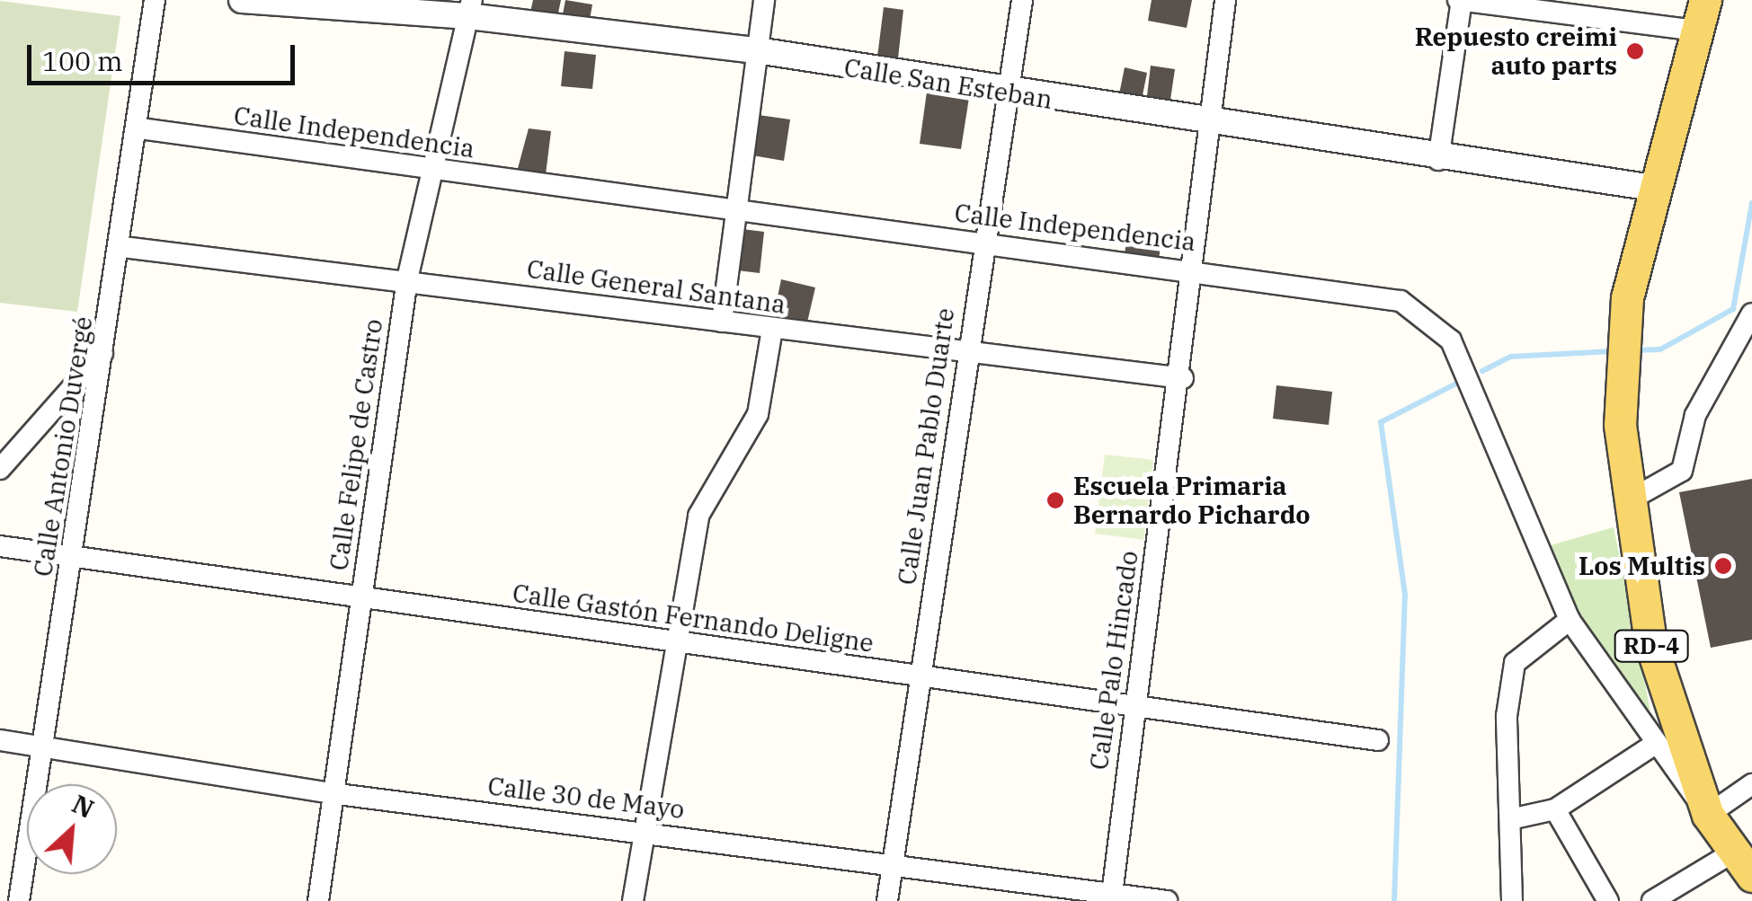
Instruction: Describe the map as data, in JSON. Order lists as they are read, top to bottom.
{
  "streets": {
    "main road": ["RD-4"],
    "street": [
      "Calle San Esteban",
      "Calle Independencia",
      "Calle General Santana",
      "Calle Felipe de Castro",
      "Calle Antonio Duvergé",
      "Calle Juan Pablo Duarte",
      "Calle Gastón Fernando Deligne",
      "Calle Palo Hincado",
      "Calle 30 de Mayo"
    ]
  },
  "crossings": [
    ["Calle San Esteban", "Calle Felipe de Castro"],
    ["Calle San Esteban", "Calle Juan Pablo Duarte"],
    ["Calle San Esteban", "RD-4"],
    ["Calle San Esteban", "Calle Palo Hincado"],
    ["Calle Independencia", "Calle Felipe de Castro"],
    ["Calle Independencia", "Calle Antonio Duvergé"],
    ["Calle Independencia", "Calle Juan Pablo Duarte"],
    ["Calle Independencia", "RD-4"],
    ["Calle Independencia", "Calle Palo Hincado"],
    ["Calle General Santana", "Calle Felipe de Castro"],
    ["Calle General Santana", "Calle Antonio Duvergé"],
    ["Calle General Santana", "Calle Juan Pablo Duarte"],
    ["Calle General Santana", "Calle Palo Hincado"],
    ["Calle Felipe de Castro", "Calle Gastón Fernando Deligne"],
    ["Calle Felipe de Castro", "Calle 30 de Mayo"],
    ["Calle Antonio Duvergé", "Calle Gastón Fernando Deligne"],
    ["Calle Antonio Duvergé", "Calle 30 de Mayo"],
    ["Calle Juan Pablo Duarte", "Calle Gastón Fernando Deligne"],
    ["Calle Juan Pablo Duarte", "Calle 30 de Mayo"],
    ["Calle Gastón Fernando Deligne", "Calle Palo Hincado"],
    ["Calle Palo Hincado", "Calle 30 de Mayo"]
  ],
  "places": ["Repuesto creimi auto parts", "Escuela Primaria Bernardo Pichardo", "Los Multis"],
  "scale_bar": "100 m",
  "north": "top right"
}
